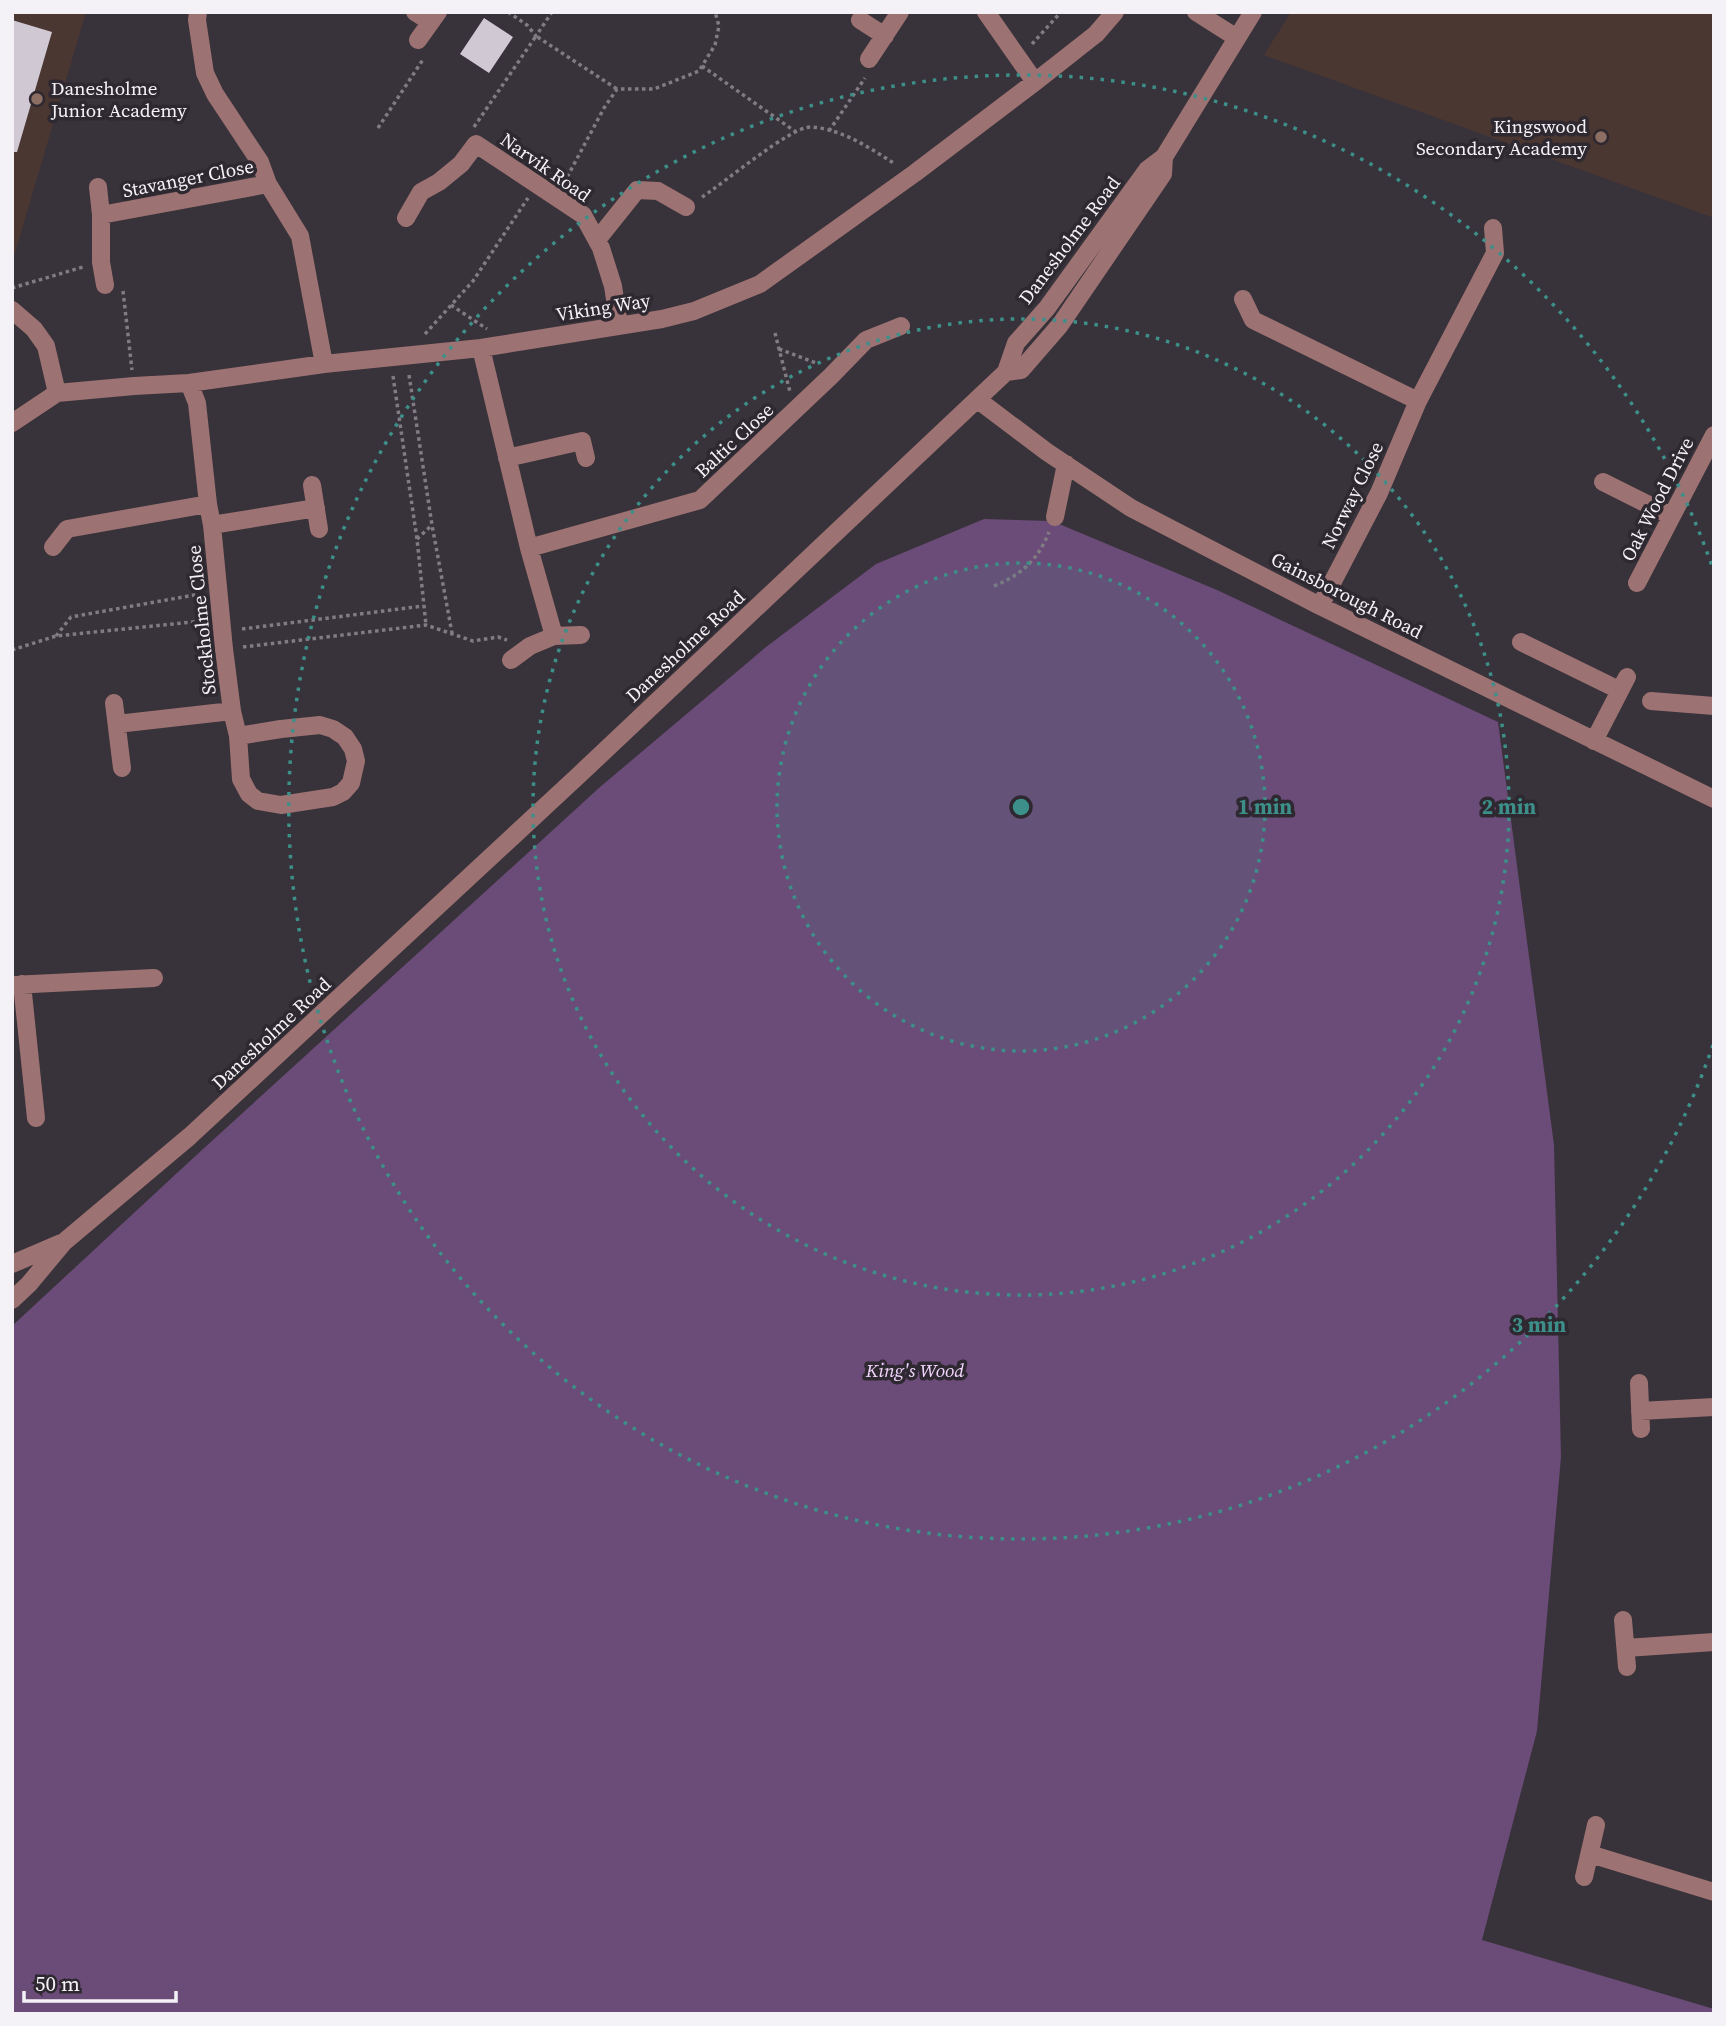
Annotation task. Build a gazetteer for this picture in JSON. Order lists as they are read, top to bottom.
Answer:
{
  "streets": {
    "street": [
      "Narvik Road",
      "Stavanger Close",
      "Danesholme Road",
      "Viking Way",
      "Baltic Close",
      "Norway Close",
      "Oak Wood Drive",
      "Gainsborough Road",
      "Stockholme Close"
    ]
  },
  "crossings": [
    ["Narvik Road", "Viking Way"],
    ["Stavanger Close", "Viking Way"],
    ["Danesholme Road", "Gainsborough Road"],
    ["Viking Way", "Stockholme Close"],
    ["Norway Close", "Gainsborough Road"]
  ],
  "parks": ["King's Wood"],
  "places": ["Danesholme Junior Academy", "Kingswood Secondary Academy"],
  "scale_bar": "50 m",
  "rings": ["1 min", "2 min", "3 min"]
}
